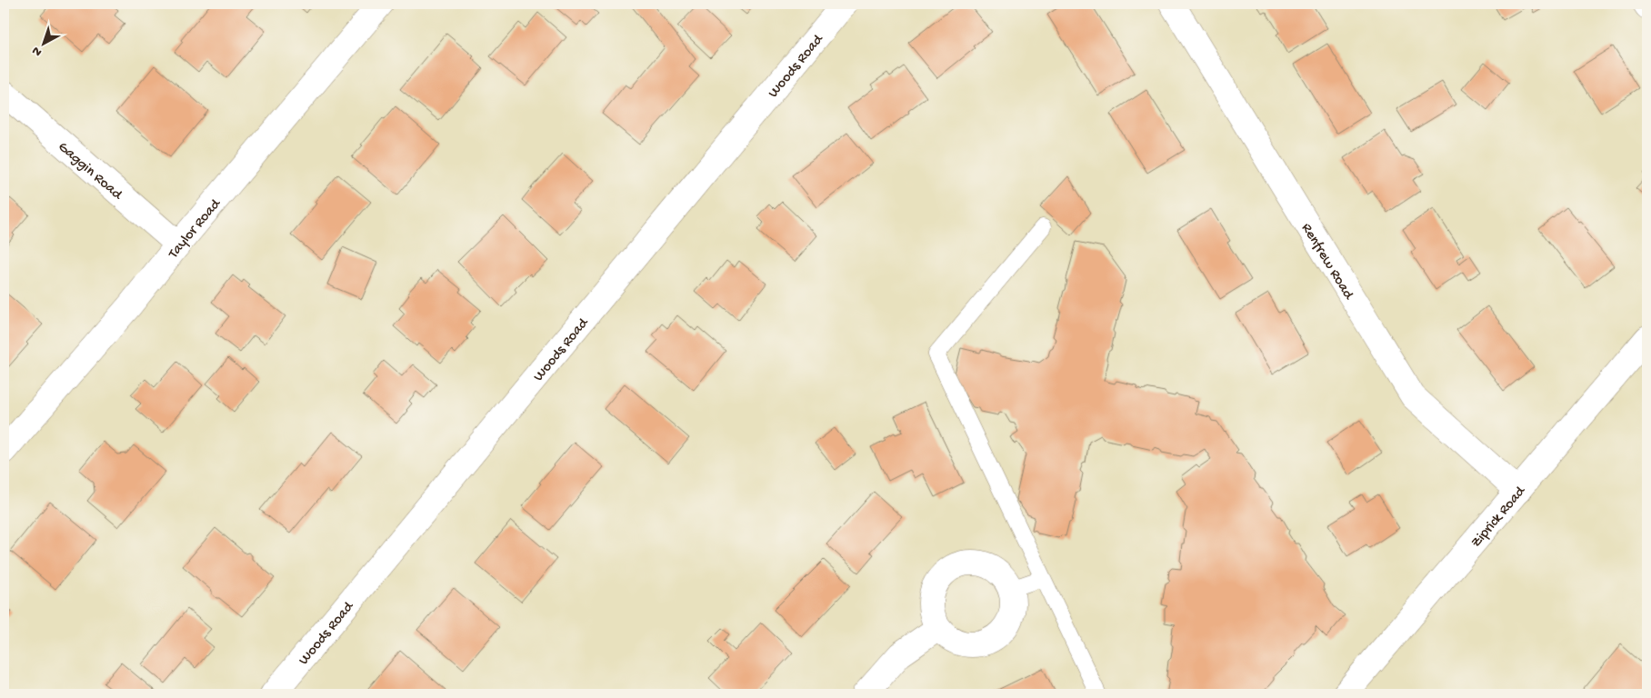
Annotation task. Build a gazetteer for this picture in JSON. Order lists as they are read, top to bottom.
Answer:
{
  "streets": {
    "street": [
      "Woods Road",
      "Gaggin Road",
      "Taylor Road",
      "Renfrew Road",
      "Ziprick Road"
    ]
  },
  "crossings": [
    ["Gaggin Road", "Taylor Road"],
    ["Renfrew Road", "Ziprick Road"]
  ],
  "north": "bottom left"
}
